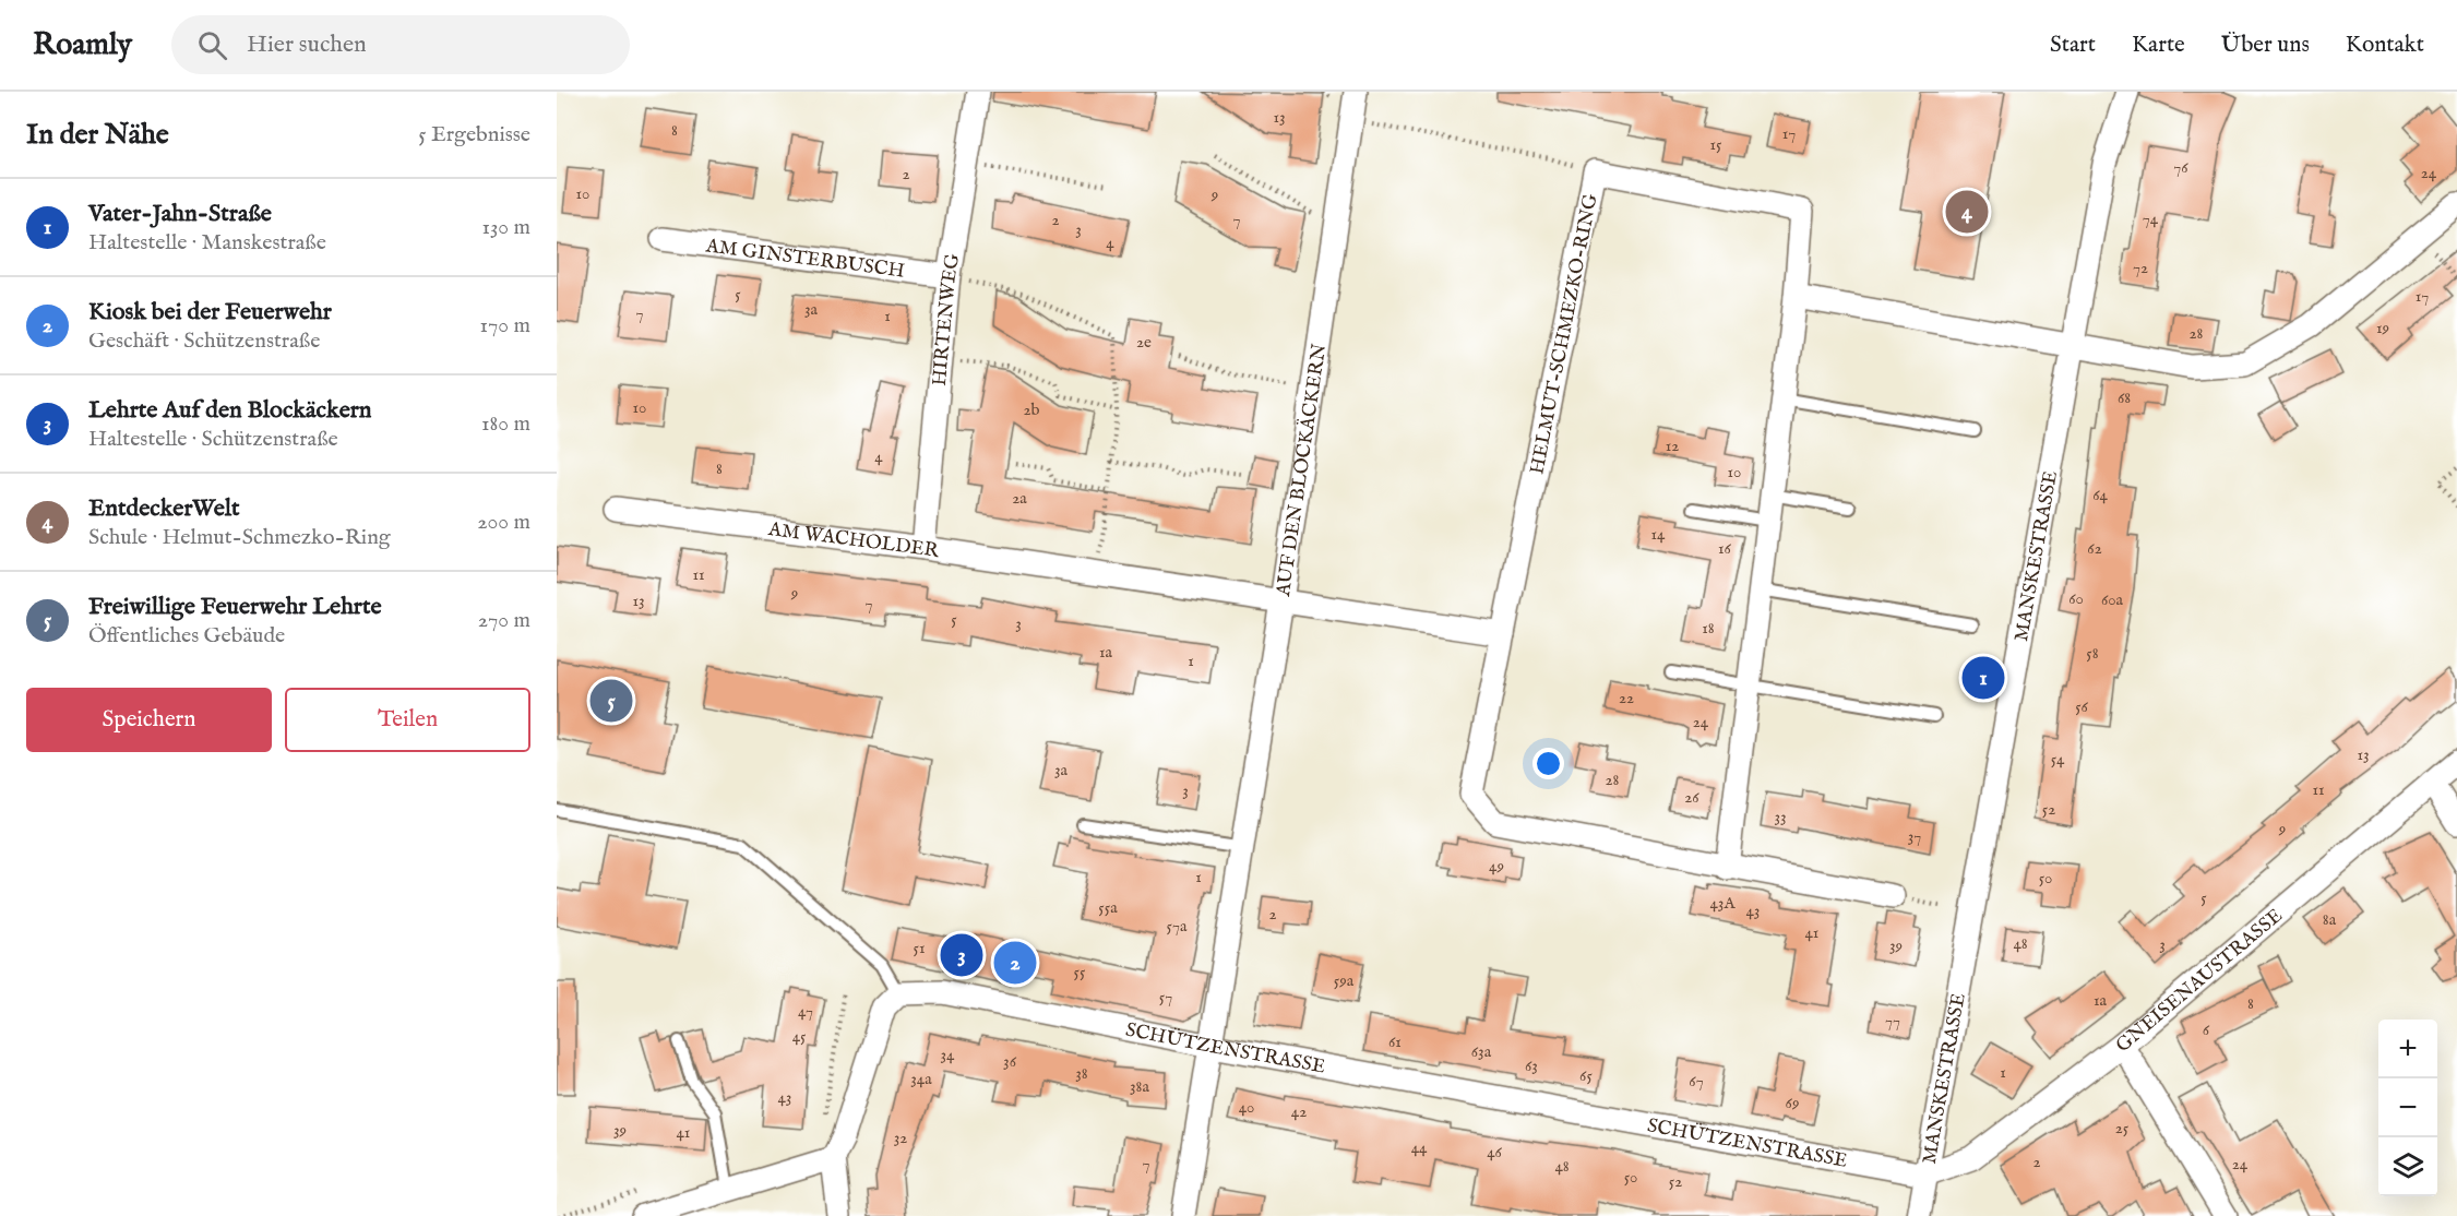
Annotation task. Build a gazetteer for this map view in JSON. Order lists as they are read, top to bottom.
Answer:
{
  "streets": {
    "street": [
      "AM GINSTERBUSCH",
      "HIRTENWEG",
      "HELMUT-SCHMEZKO-RING",
      "AUF DEN BLOCKÄCKERN",
      "AM WACHOLDER",
      "MANSKESTRASSE",
      "GNEISENAUSTRASSE",
      "SCHÜTZENSTRASSE"
    ]
  },
  "crossings": [
    ["AM GINSTERBUSCH", "HIRTENWEG"],
    ["HIRTENWEG", "AM WACHOLDER"],
    ["AUF DEN BLOCKÄCKERN", "AM WACHOLDER"],
    ["AUF DEN BLOCKÄCKERN", "SCHÜTZENSTRASSE"],
    ["MANSKESTRASSE", "GNEISENAUSTRASSE"],
    ["MANSKESTRASSE", "SCHÜTZENSTRASSE"],
    ["GNEISENAUSTRASSE", "SCHÜTZENSTRASSE"]
  ],
  "house_numbers": [
    "13",
    "8",
    "17",
    "15",
    "76",
    "24",
    "2",
    "10",
    "9",
    "74",
    "2",
    "7",
    "3",
    "4",
    "72",
    "5",
    "17",
    "3a",
    "7",
    "1",
    "19",
    "28",
    "2e",
    "68",
    "10",
    "2b",
    "12",
    "4",
    "8",
    "10",
    "64",
    "2a",
    "14",
    "16",
    "62",
    "11",
    "9",
    "60",
    "60a",
    "13",
    "7",
    "5",
    "3",
    "18",
    "1a",
    "58",
    "1",
    "22",
    "56",
    "24",
    "13",
    "54",
    "3a",
    "28",
    "11",
    "3",
    "26",
    "52",
    "33",
    "9",
    "37",
    "49",
    "1",
    "50",
    "5",
    "43A",
    "55a",
    "43",
    "2",
    "8a",
    "57a",
    "41",
    "48",
    "3",
    "39",
    "51",
    "55",
    "59a",
    "57",
    "1a",
    "8",
    "47",
    "77",
    "6",
    "45",
    "61",
    "63a",
    "34",
    "36",
    "63",
    "1",
    "38",
    "65",
    "34a",
    "67",
    "38a",
    "43",
    "69",
    "40",
    "42",
    "25",
    "39",
    "41",
    "32",
    "44",
    "46",
    "2",
    "7",
    "24",
    "48",
    "50",
    "52"
  ],
  "page": {
    "header": "Roamly",
    "search": "Hier suchen",
    "nav": [
      "Start",
      "Karte",
      "Über uns",
      "Kontakt"
    ],
    "heading": ["In der Nähe", "5 Ergebnisse"],
    "list": [
      {
        "mark": "1",
        "name": "Vater-Jahn-Straße",
        "note": "Haltestelle · Manskestraße",
        "value": "130 m"
      },
      {
        "mark": "2",
        "name": "Kiosk bei der Feuerwehr",
        "note": "Geschäft · Schützenstraße",
        "value": "170 m"
      },
      {
        "mark": "3",
        "name": "Lehrte Auf den Blockäckern",
        "note": "Haltestelle · Schützenstraße",
        "value": "180 m"
      },
      {
        "mark": "4",
        "name": "EntdeckerWelt",
        "note": "Schule · Helmut-Schmezko-Ring",
        "value": "200 m"
      },
      {
        "mark": "5",
        "name": "Freiwillige Feuerwehr Lehrte",
        "note": "Öffentliches Gebäude",
        "value": "270 m"
      }
    ],
    "pins": [
      "4",
      "1",
      "5",
      "3",
      "2"
    ],
    "buttons": ["Speichern", "Teilen"],
    "map_buttons": ["+", "−"]
  }
}
